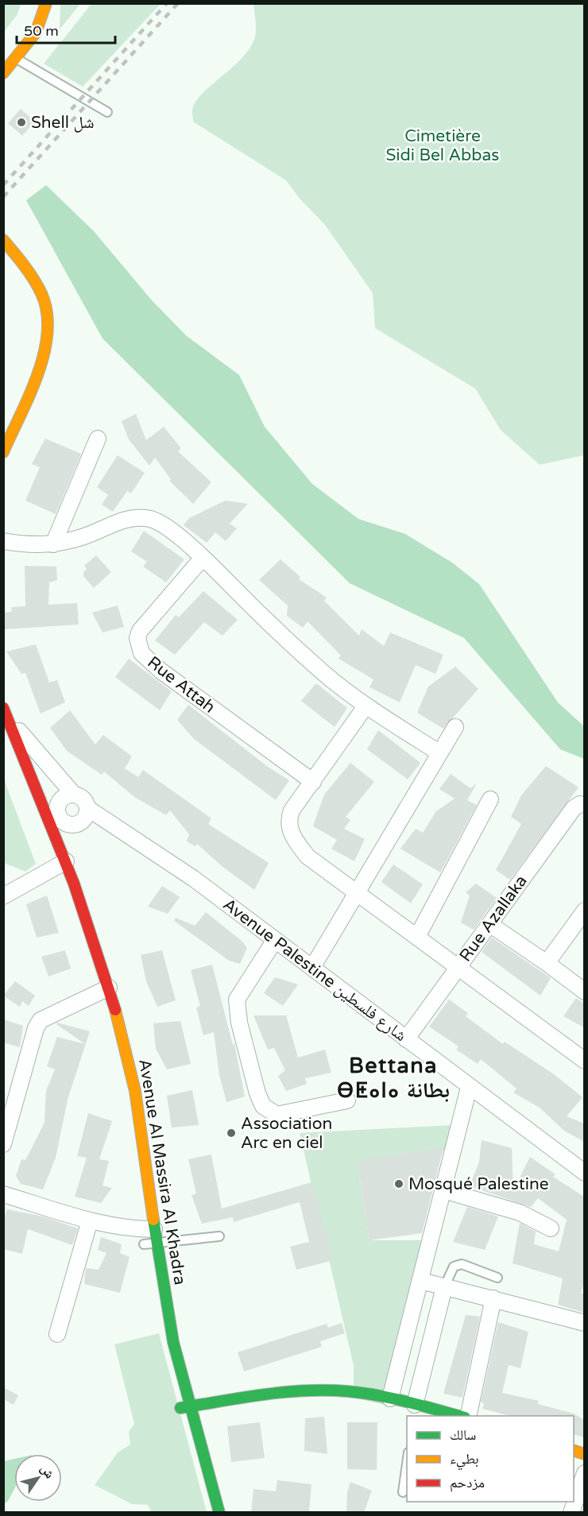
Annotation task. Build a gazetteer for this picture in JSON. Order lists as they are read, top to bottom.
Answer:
{
  "streets": {
    "main road": ["Avenue Al Massira Al Khadra"],
    "street": ["Rue Attah", "Rue Azallaka", "Avenue Palestine شارع فلسطين"]
  },
  "crossings": [
    ["Rue Azallaka", "Avenue Palestine شارع فلسطين"]
  ],
  "districts": ["Bettana ⴱⵟⴰⵏⴰ بطانة"],
  "parks": ["Cimetière Sidi Bel Abbas"],
  "places": ["Shell شل", "Association Arc en ciel", "Mosqué Palestine"],
  "legend": ["سالك", "بطيء", "مزدحم"],
  "scale_bar": "50 m",
  "north": "top right"
}
